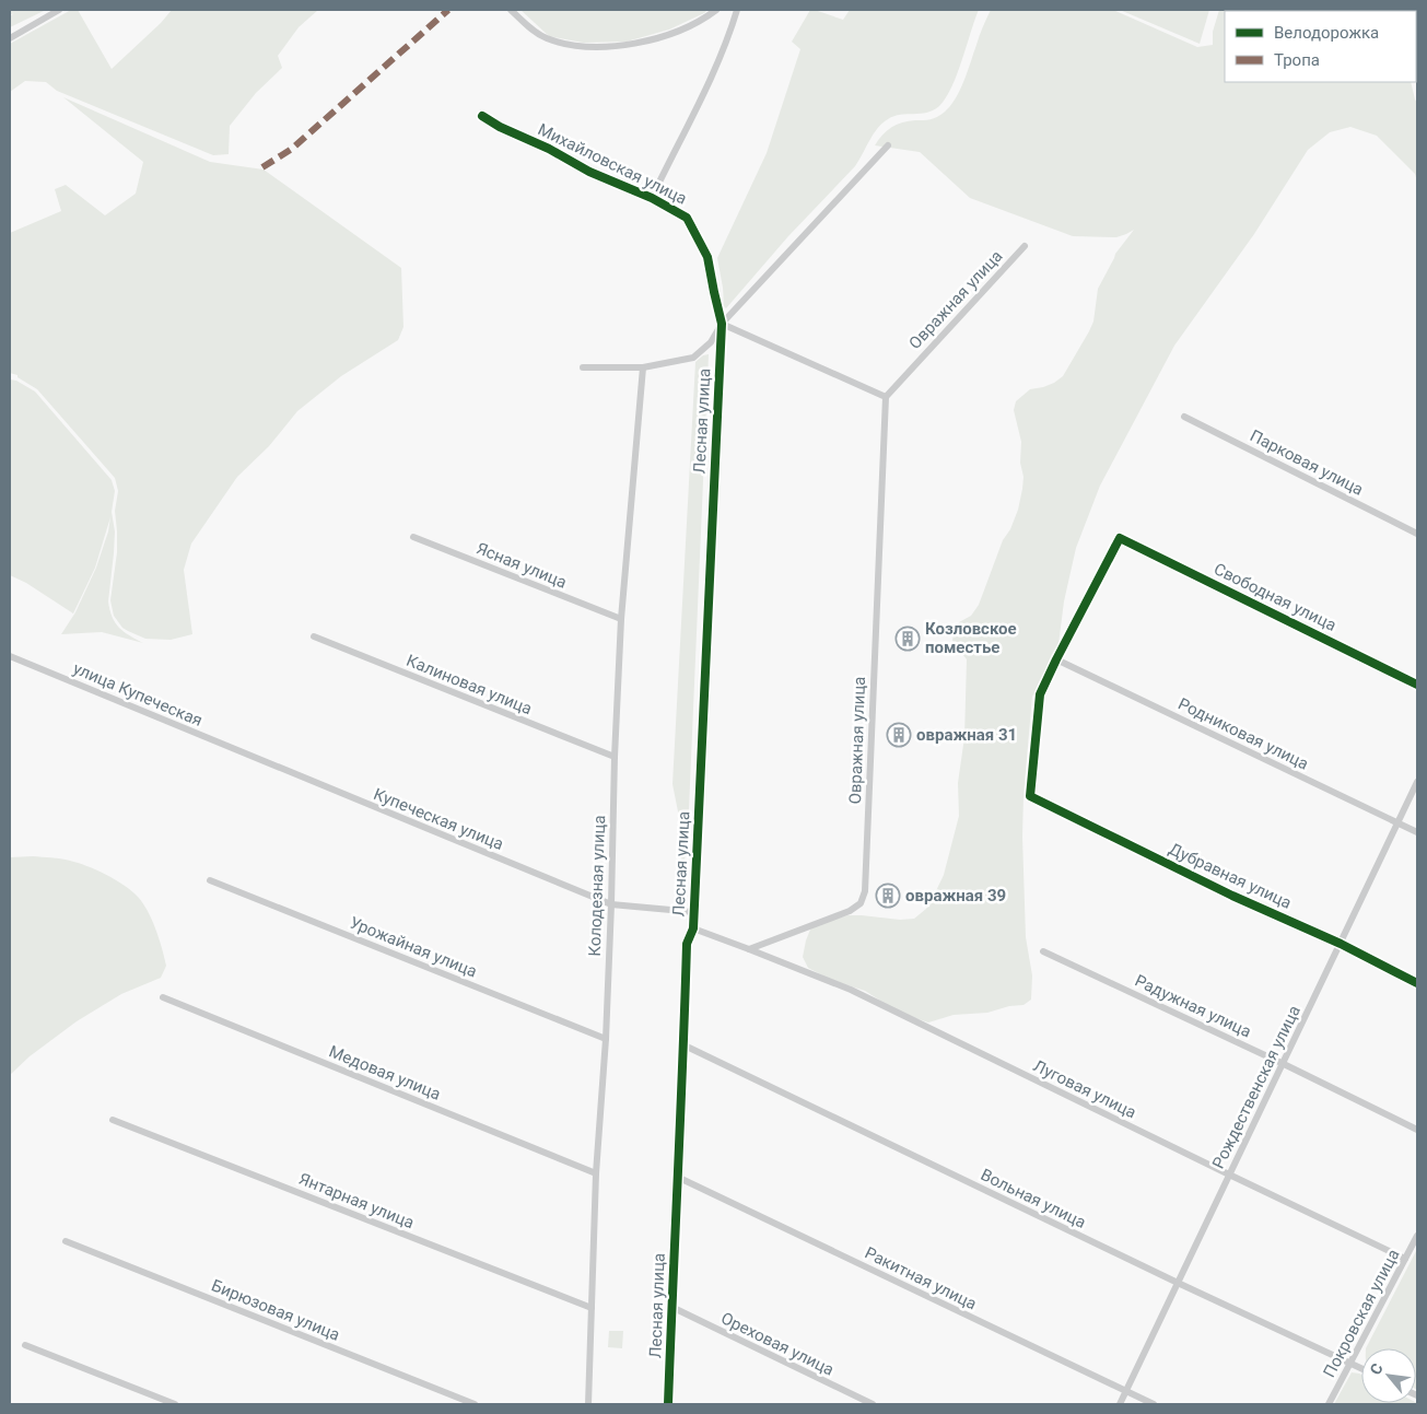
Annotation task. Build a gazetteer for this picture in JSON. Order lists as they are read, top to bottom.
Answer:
{
  "streets": {
    "street": [
      "Михайловская улица",
      "Овражная улица",
      "Лесная улица",
      "Парковая улица",
      "Ясная улица",
      "Свободная улица",
      "Калиновая улица",
      "улица Купеческая",
      "Родниковая улица",
      "Купеческая улица",
      "Дубравная улица",
      "Колодезная улица",
      "Урожайная улица",
      "Радужная улица",
      "Медовая улица",
      "Рождественская улица",
      "Луговая улица",
      "Вольная улица",
      "Янтарная улица",
      "Ракитная улица",
      "Бирюзовая улица",
      "Покровская улица",
      "Ореховая улица"
    ]
  },
  "crossings": [
    ["Михайловская улица", "Лесная улица"],
    ["Овражная улица", "Луговая улица"],
    ["Лесная улица", "Купеческая улица"],
    ["Лесная улица", "Вольная улица"],
    ["Лесная улица", "Ракитная улица"],
    ["Лесная улица", "Ореховая улица"],
    ["Ясная улица", "Колодезная улица"],
    ["Свободная улица", "Родниковая улица"],
    ["Свободная улица", "Дубравная улица"],
    ["Калиновая улица", "Колодезная улица"],
    ["улица Купеческая", "Купеческая улица"],
    ["Родниковая улица", "Дубравная улица"],
    ["Родниковая улица", "Рождественская улица"],
    ["Купеческая улица", "Колодезная улица"],
    ["Дубравная улица", "Рождественская улица"],
    ["Колодезная улица", "Урожайная улица"],
    ["Колодезная улица", "Медовая улица"],
    ["Колодезная улица", "Янтарная улица"],
    ["Радужная улица", "Рождественская улица"],
    ["Рождественская улица", "Луговая улица"],
    ["Рождественская улица", "Вольная улица"],
    ["Рождественская улица", "Ракитная улица"],
    ["Луговая улица", "Покровская улица"],
    ["Вольная улица", "Покровская улица"]
  ],
  "places": {
    "building": ["Козловское поместье", "овражная 31", "овражная 39"]
  },
  "legend": ["Велодорожка", "Тропа"],
  "north": "top left"
}
